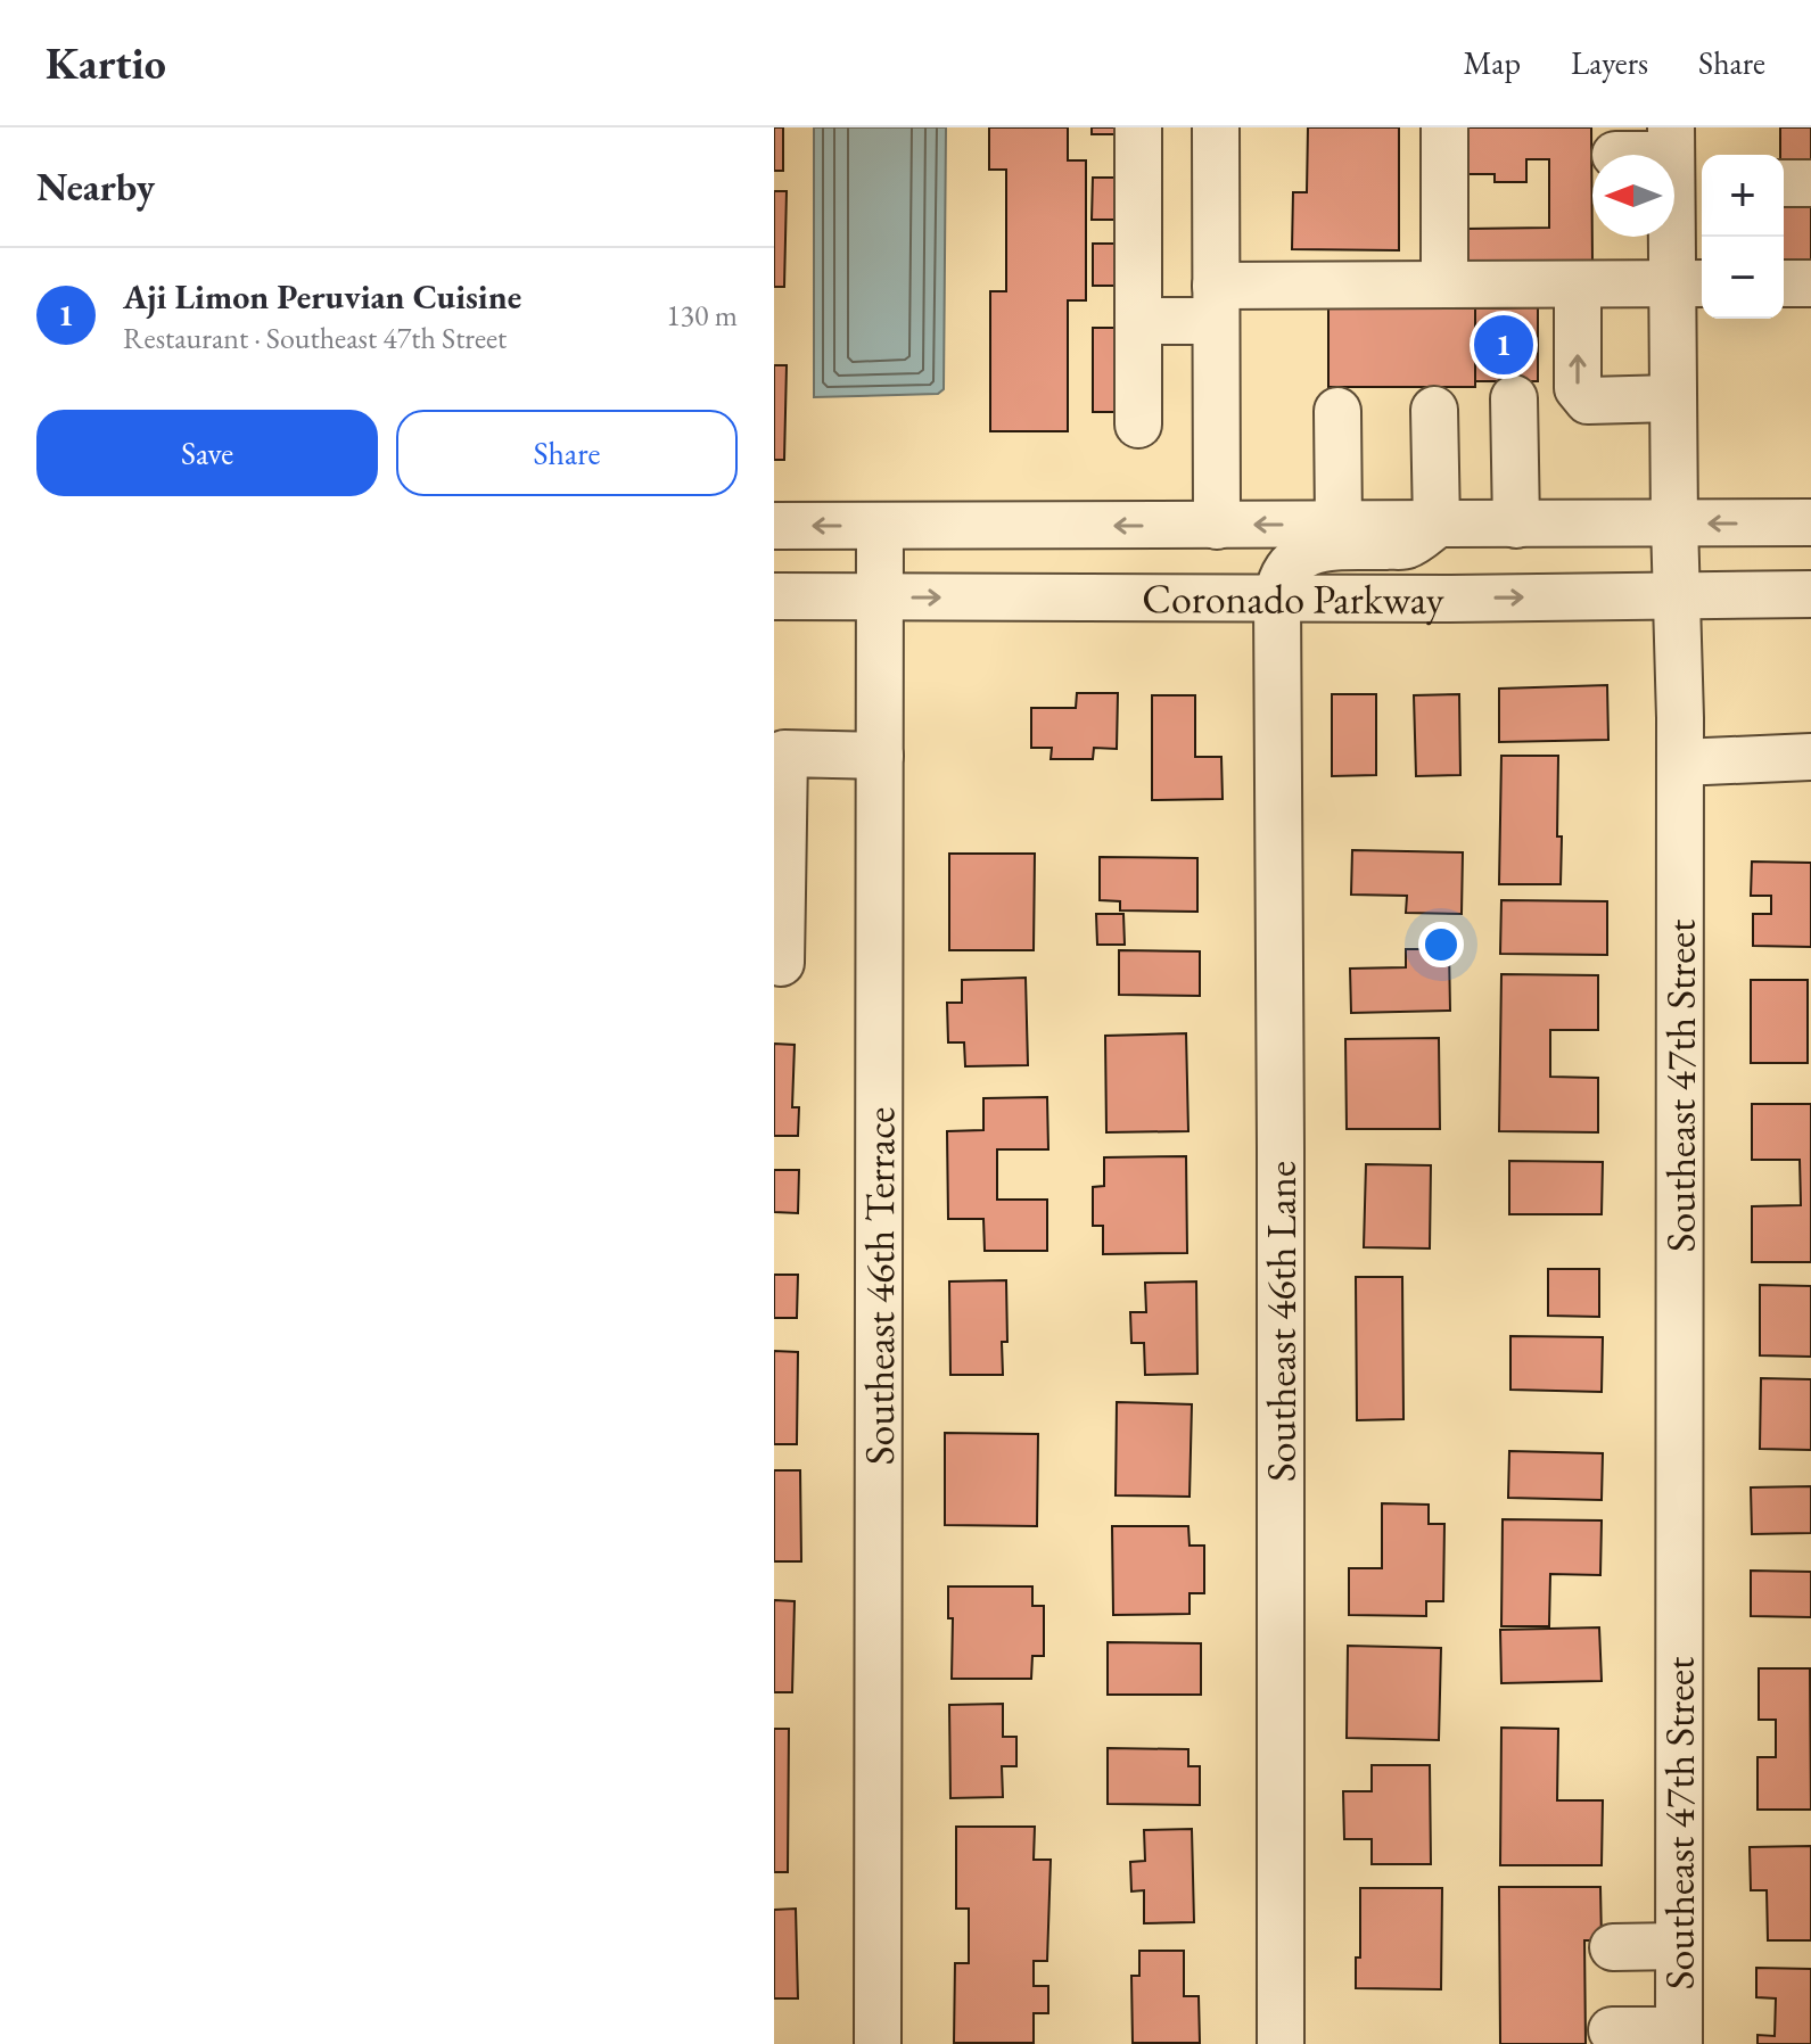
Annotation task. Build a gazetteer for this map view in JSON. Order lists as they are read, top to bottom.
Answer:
{
  "streets": {
    "street": [
      "Coronado Parkway",
      "Southeast 47th Street",
      "Southeast 46th Terrace",
      "Southeast 46th Lane"
    ]
  },
  "crossings": [
    ["Coronado Parkway", "Southeast 47th Street"],
    ["Coronado Parkway", "Southeast 46th Terrace"],
    ["Coronado Parkway", "Southeast 46th Lane"]
  ],
  "north": "left",
  "page": {
    "header": "Kartio",
    "nav": ["Map", "Layers", "Share"],
    "heading": "Nearby",
    "map_buttons": ["+", "−"],
    "list": [
      {
        "mark": "1",
        "name": "Aji Limon Peruvian Cuisine",
        "note": "Restaurant · Southeast 47th Street",
        "value": "130 m"
      }
    ],
    "pins": "1",
    "buttons": ["Save", "Share"]
  }
}
